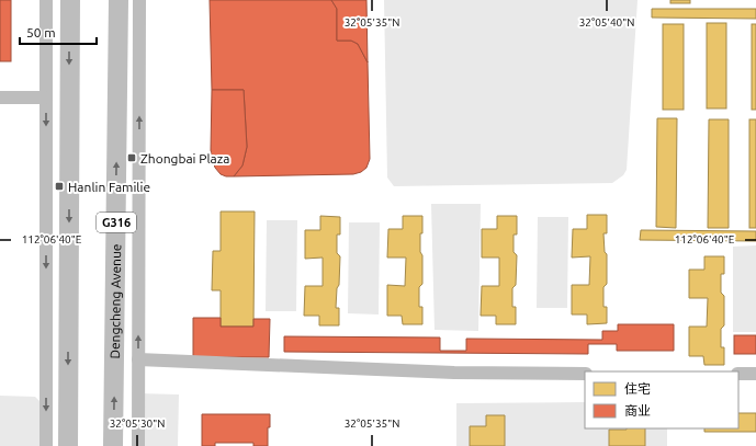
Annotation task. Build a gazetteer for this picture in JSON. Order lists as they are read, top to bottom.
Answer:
{
  "streets": {
    "highway": ["G316", "Dengcheng Avenue"]
  },
  "places": {
    "transit": ["Zhongbai Plaza", "Hanlin Familie"]
  },
  "legend": ["住宅", "商业"],
  "scale_bar": "50 m",
  "coordinates": [
    "32°05'35\"N",
    "32°05'40\"N",
    "112°06'40\"E",
    "32°05'30\"N"
  ]
}
